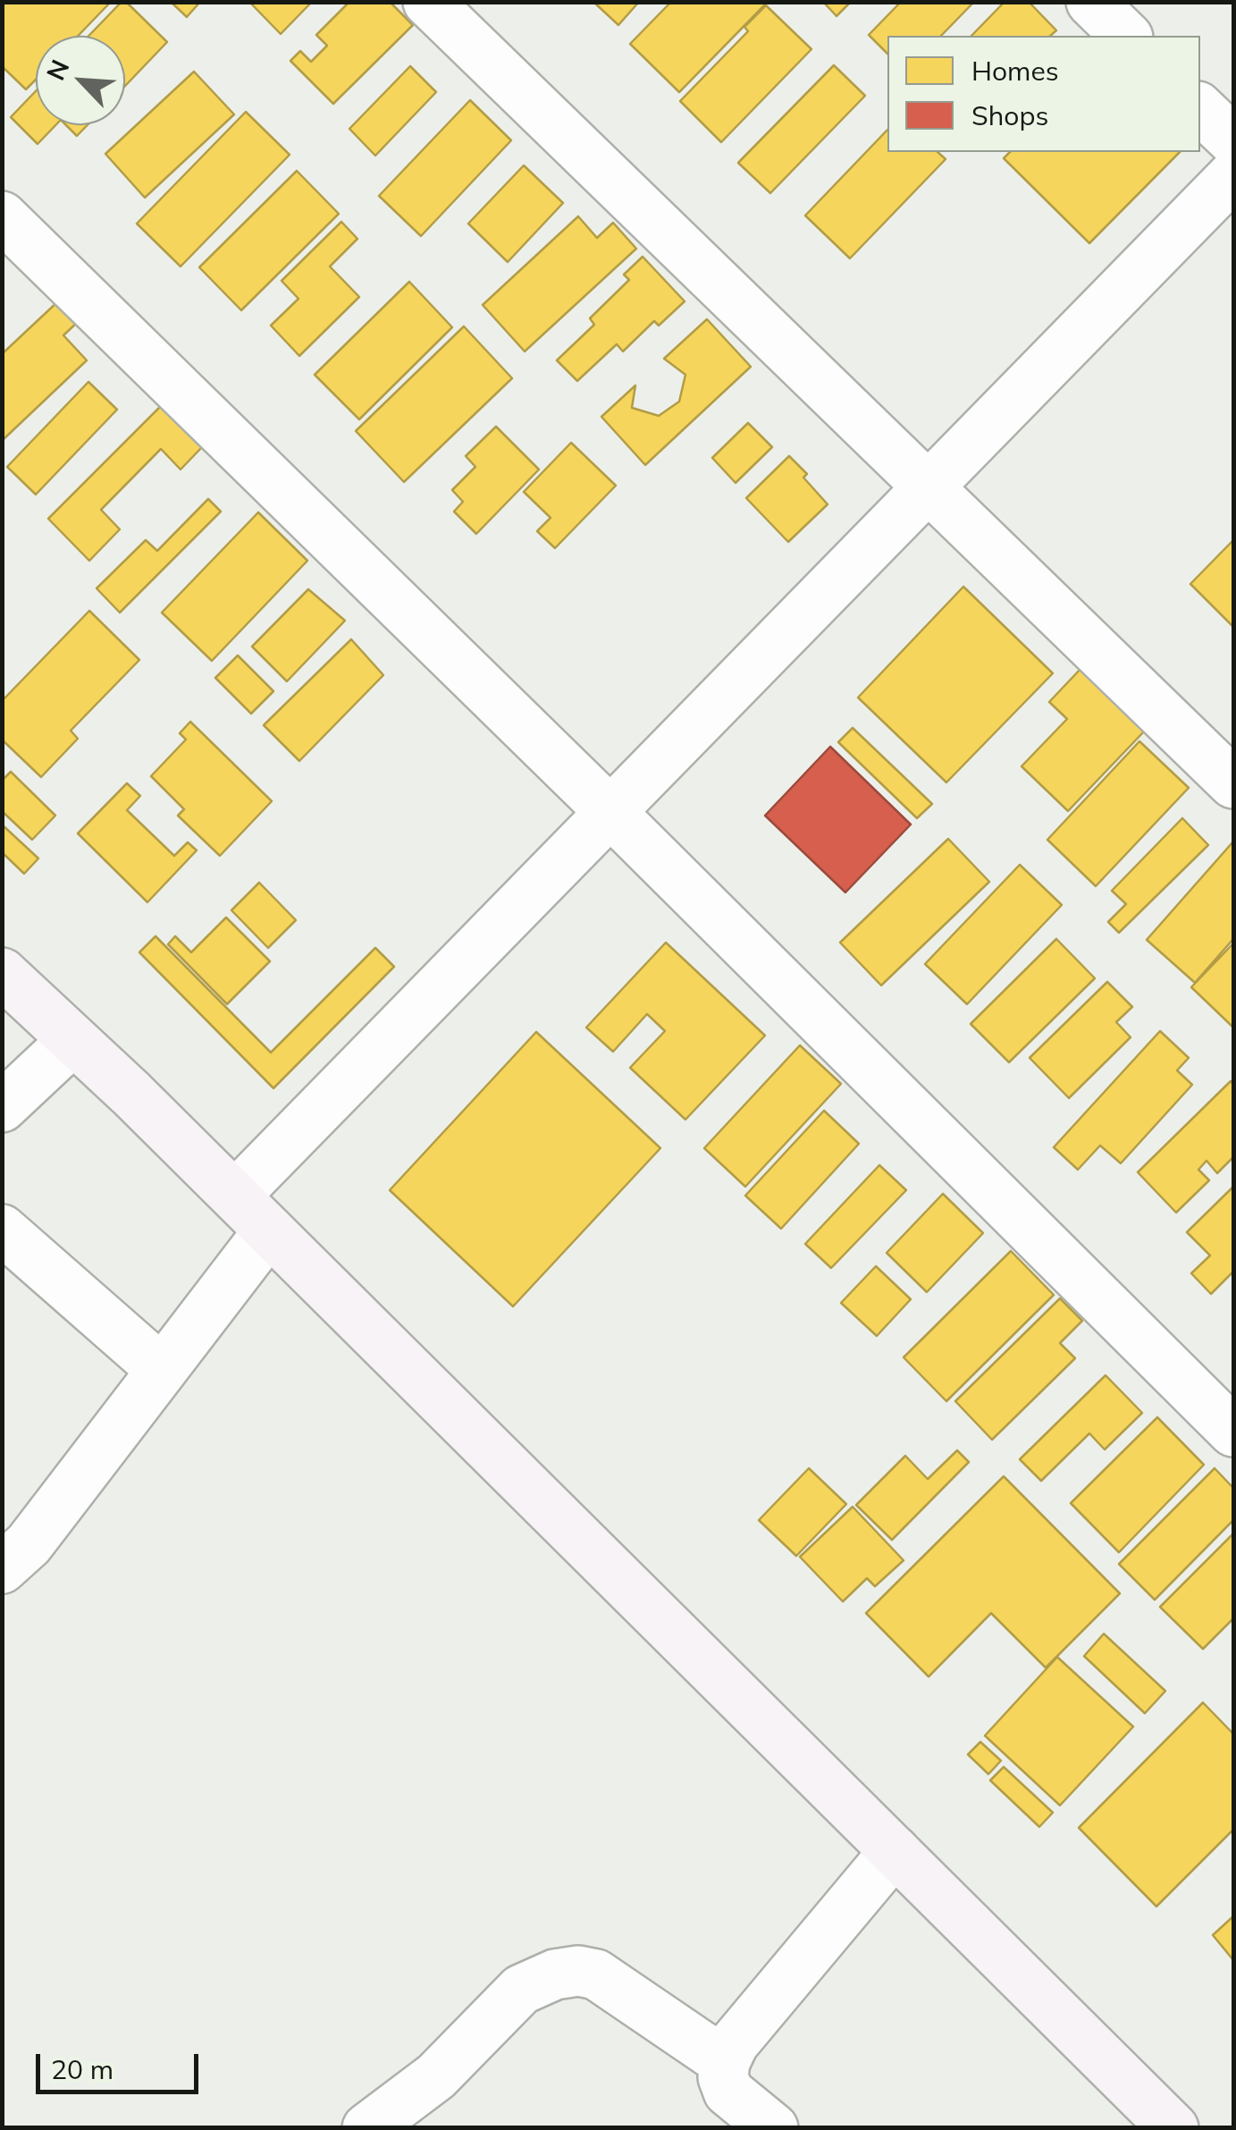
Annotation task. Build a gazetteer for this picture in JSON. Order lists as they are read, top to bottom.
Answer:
{
  "legend": ["Homes", "Shops"],
  "scale_bar": "20 m",
  "north": "top left"
}
